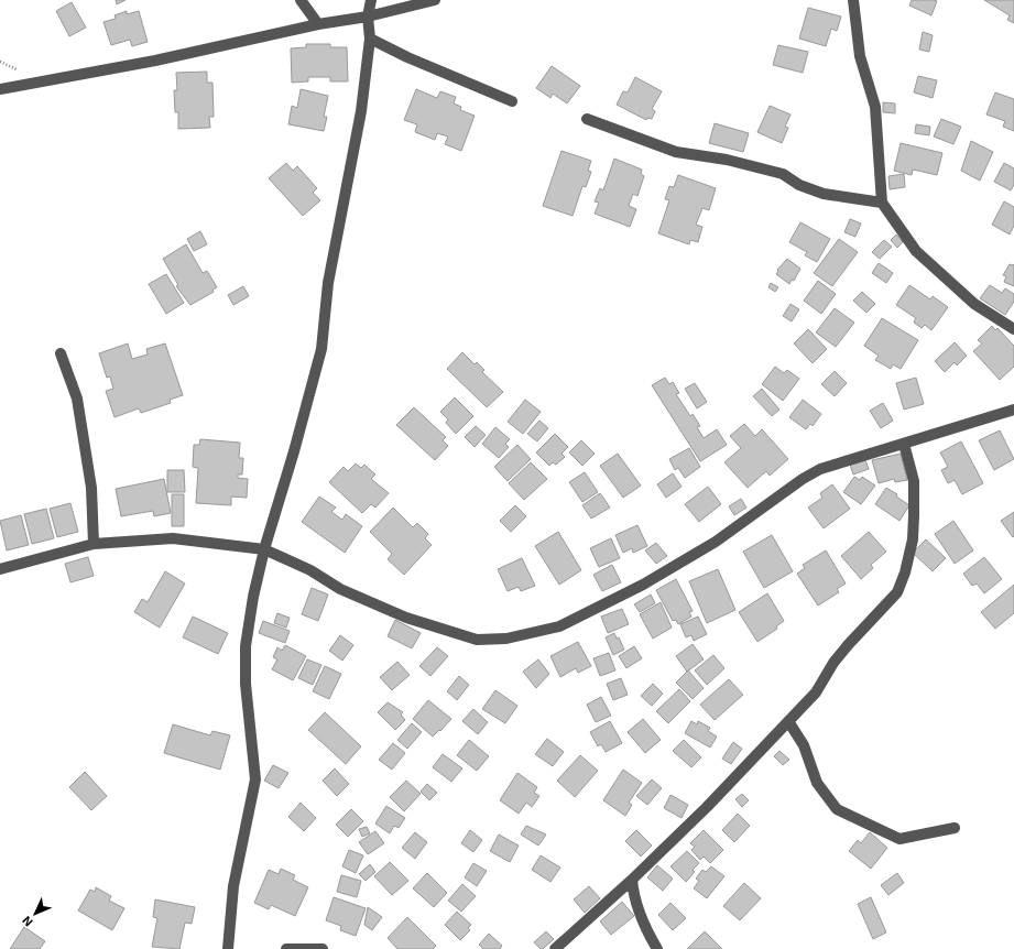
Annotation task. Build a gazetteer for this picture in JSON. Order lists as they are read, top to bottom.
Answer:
{
  "north": "bottom left"
}
